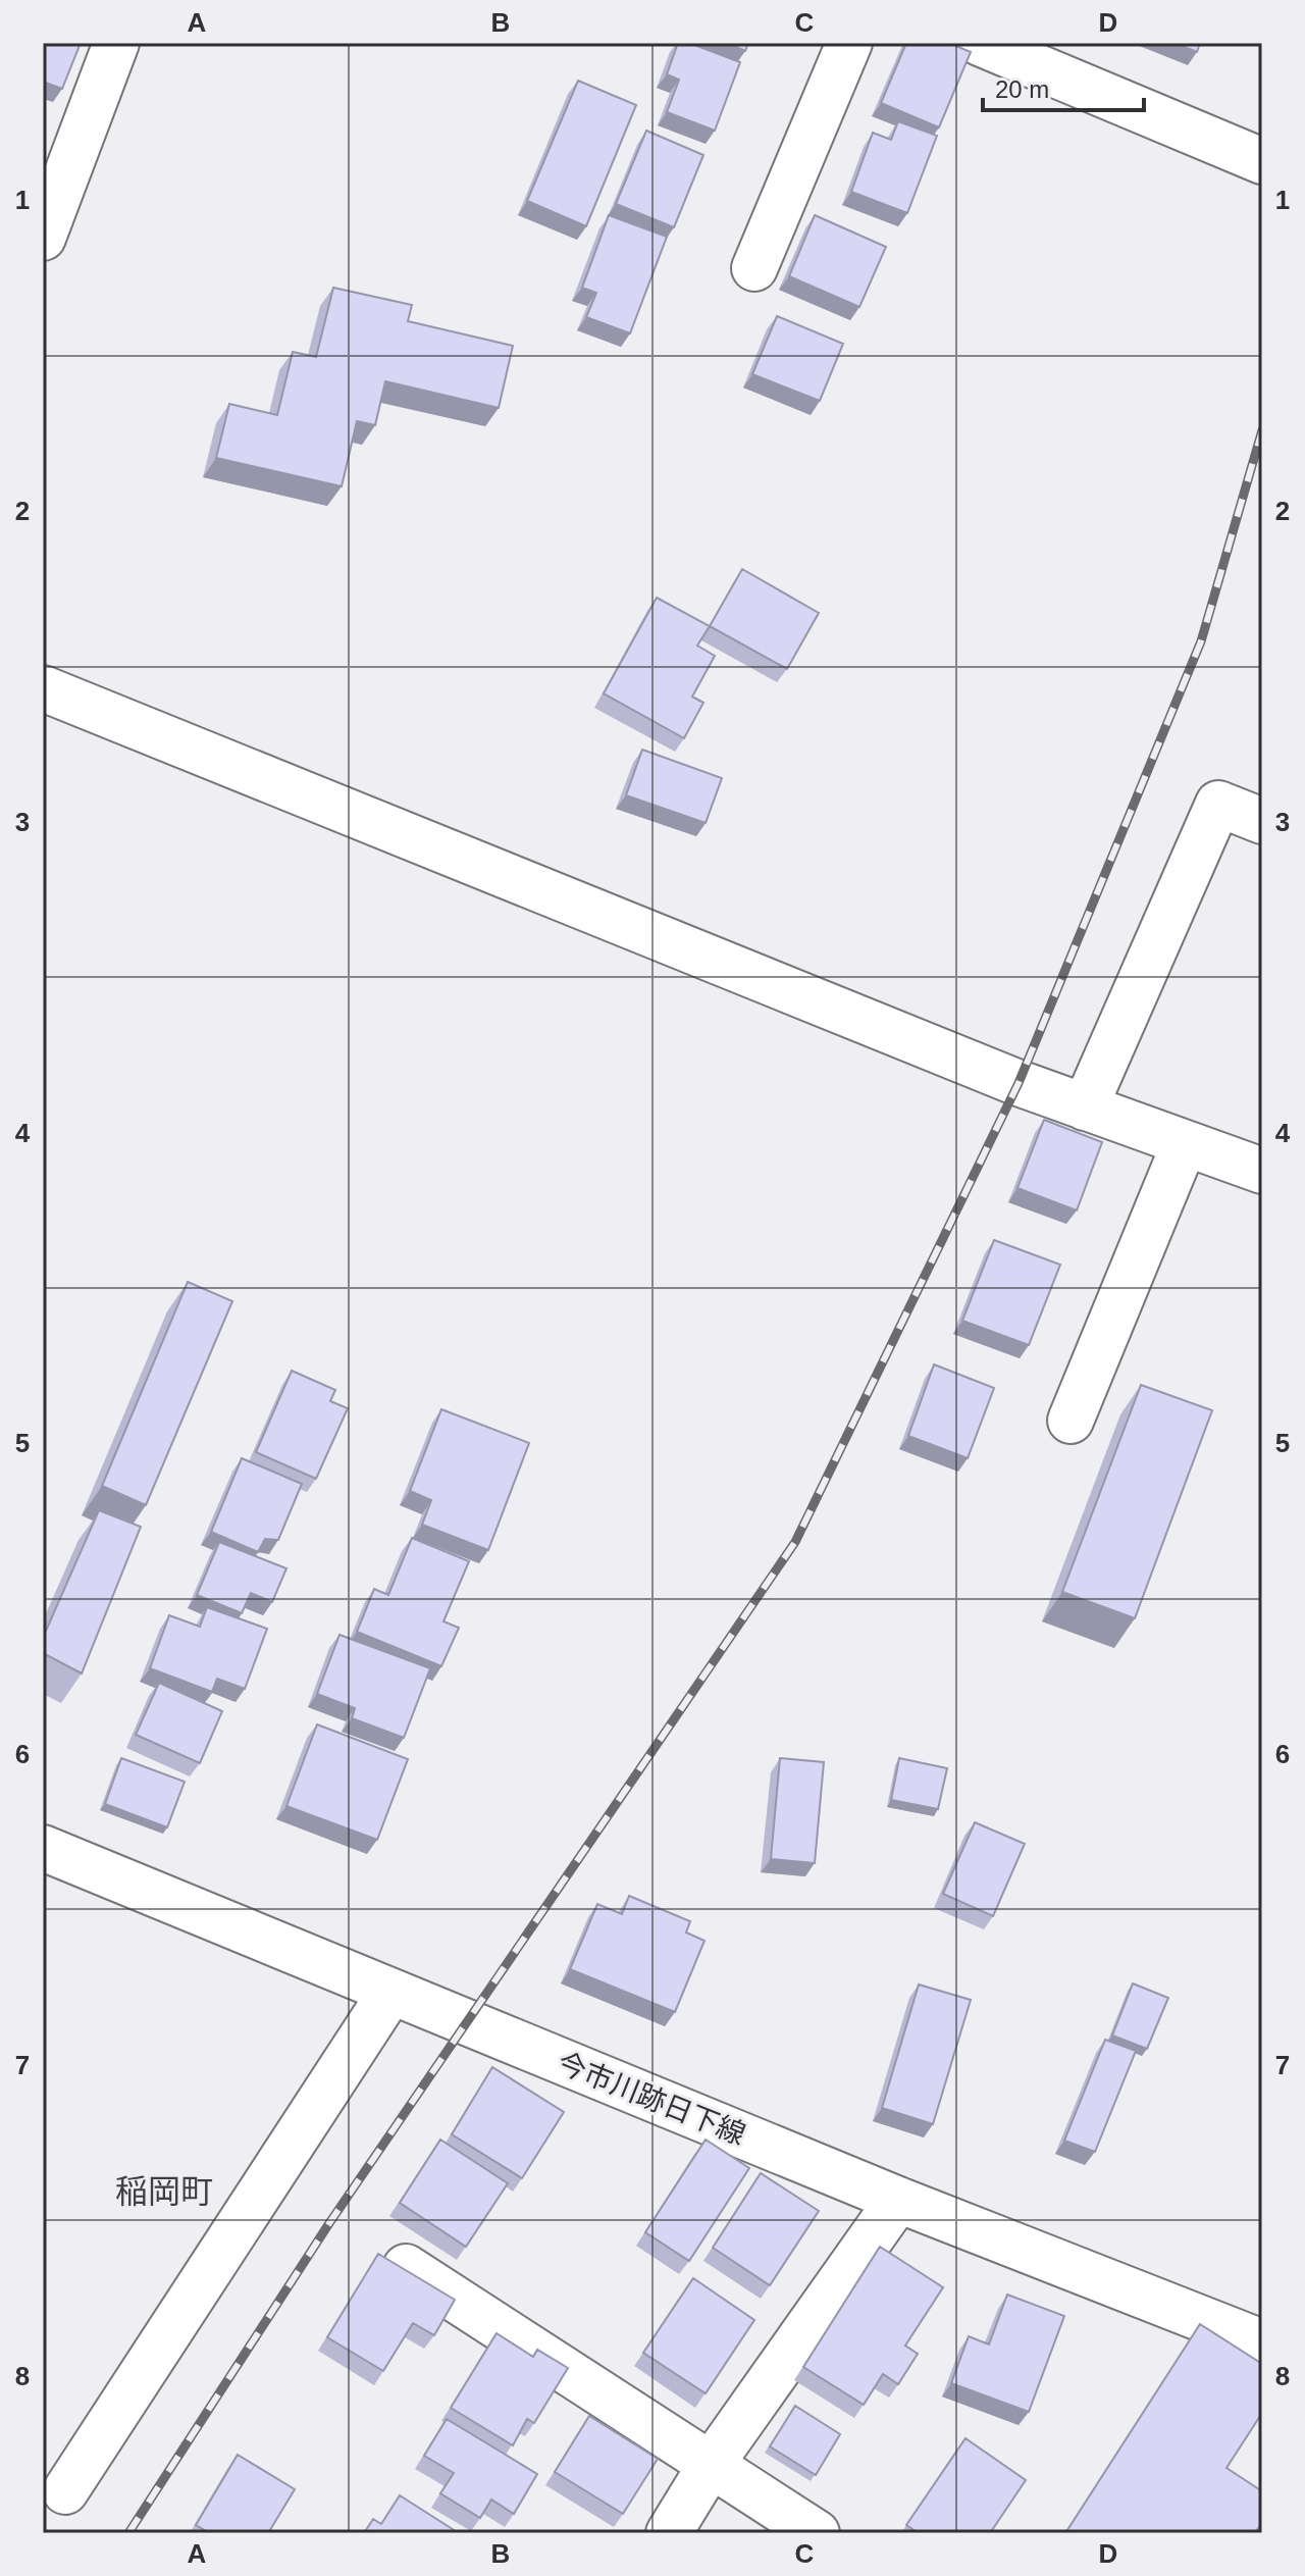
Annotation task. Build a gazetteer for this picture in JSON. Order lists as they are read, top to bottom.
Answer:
{
  "streets": {
    "street": ["今市川跡日下線"]
  },
  "districts": ["稲岡町"],
  "scale_bar": "20 m",
  "grid": {
    "columns": [
      "A",
      "B",
      "C",
      "D"
    ],
    "rows": [
      "1",
      "2",
      "3",
      "4",
      "5",
      "6",
      "7",
      "8"
    ]
  }
}
